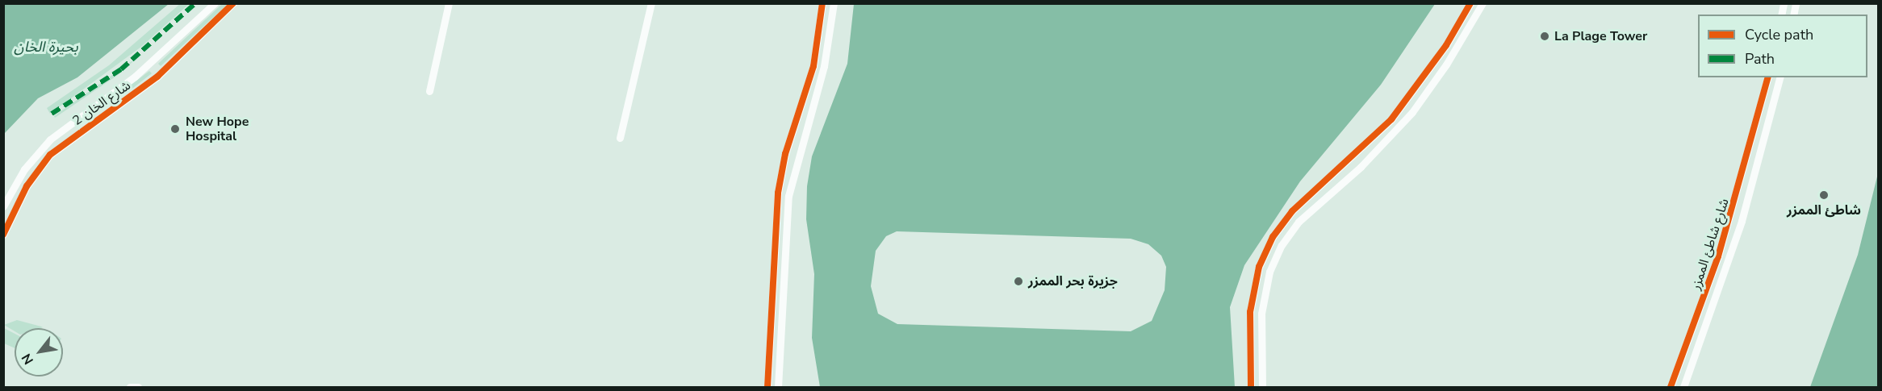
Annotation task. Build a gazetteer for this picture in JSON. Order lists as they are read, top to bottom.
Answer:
{
  "streets": {
    "street": ["شارع الخان 2", "شارع شاطئ الممزر"]
  },
  "water": ["بحيرة الخان"],
  "places": [
    "La Plage Tower",
    "New Hope Hospital",
    "شاطئ الممزر",
    "جزيرة بحر الممزر"
  ],
  "legend": ["Cycle path", "Path"],
  "north": "bottom left"
}
